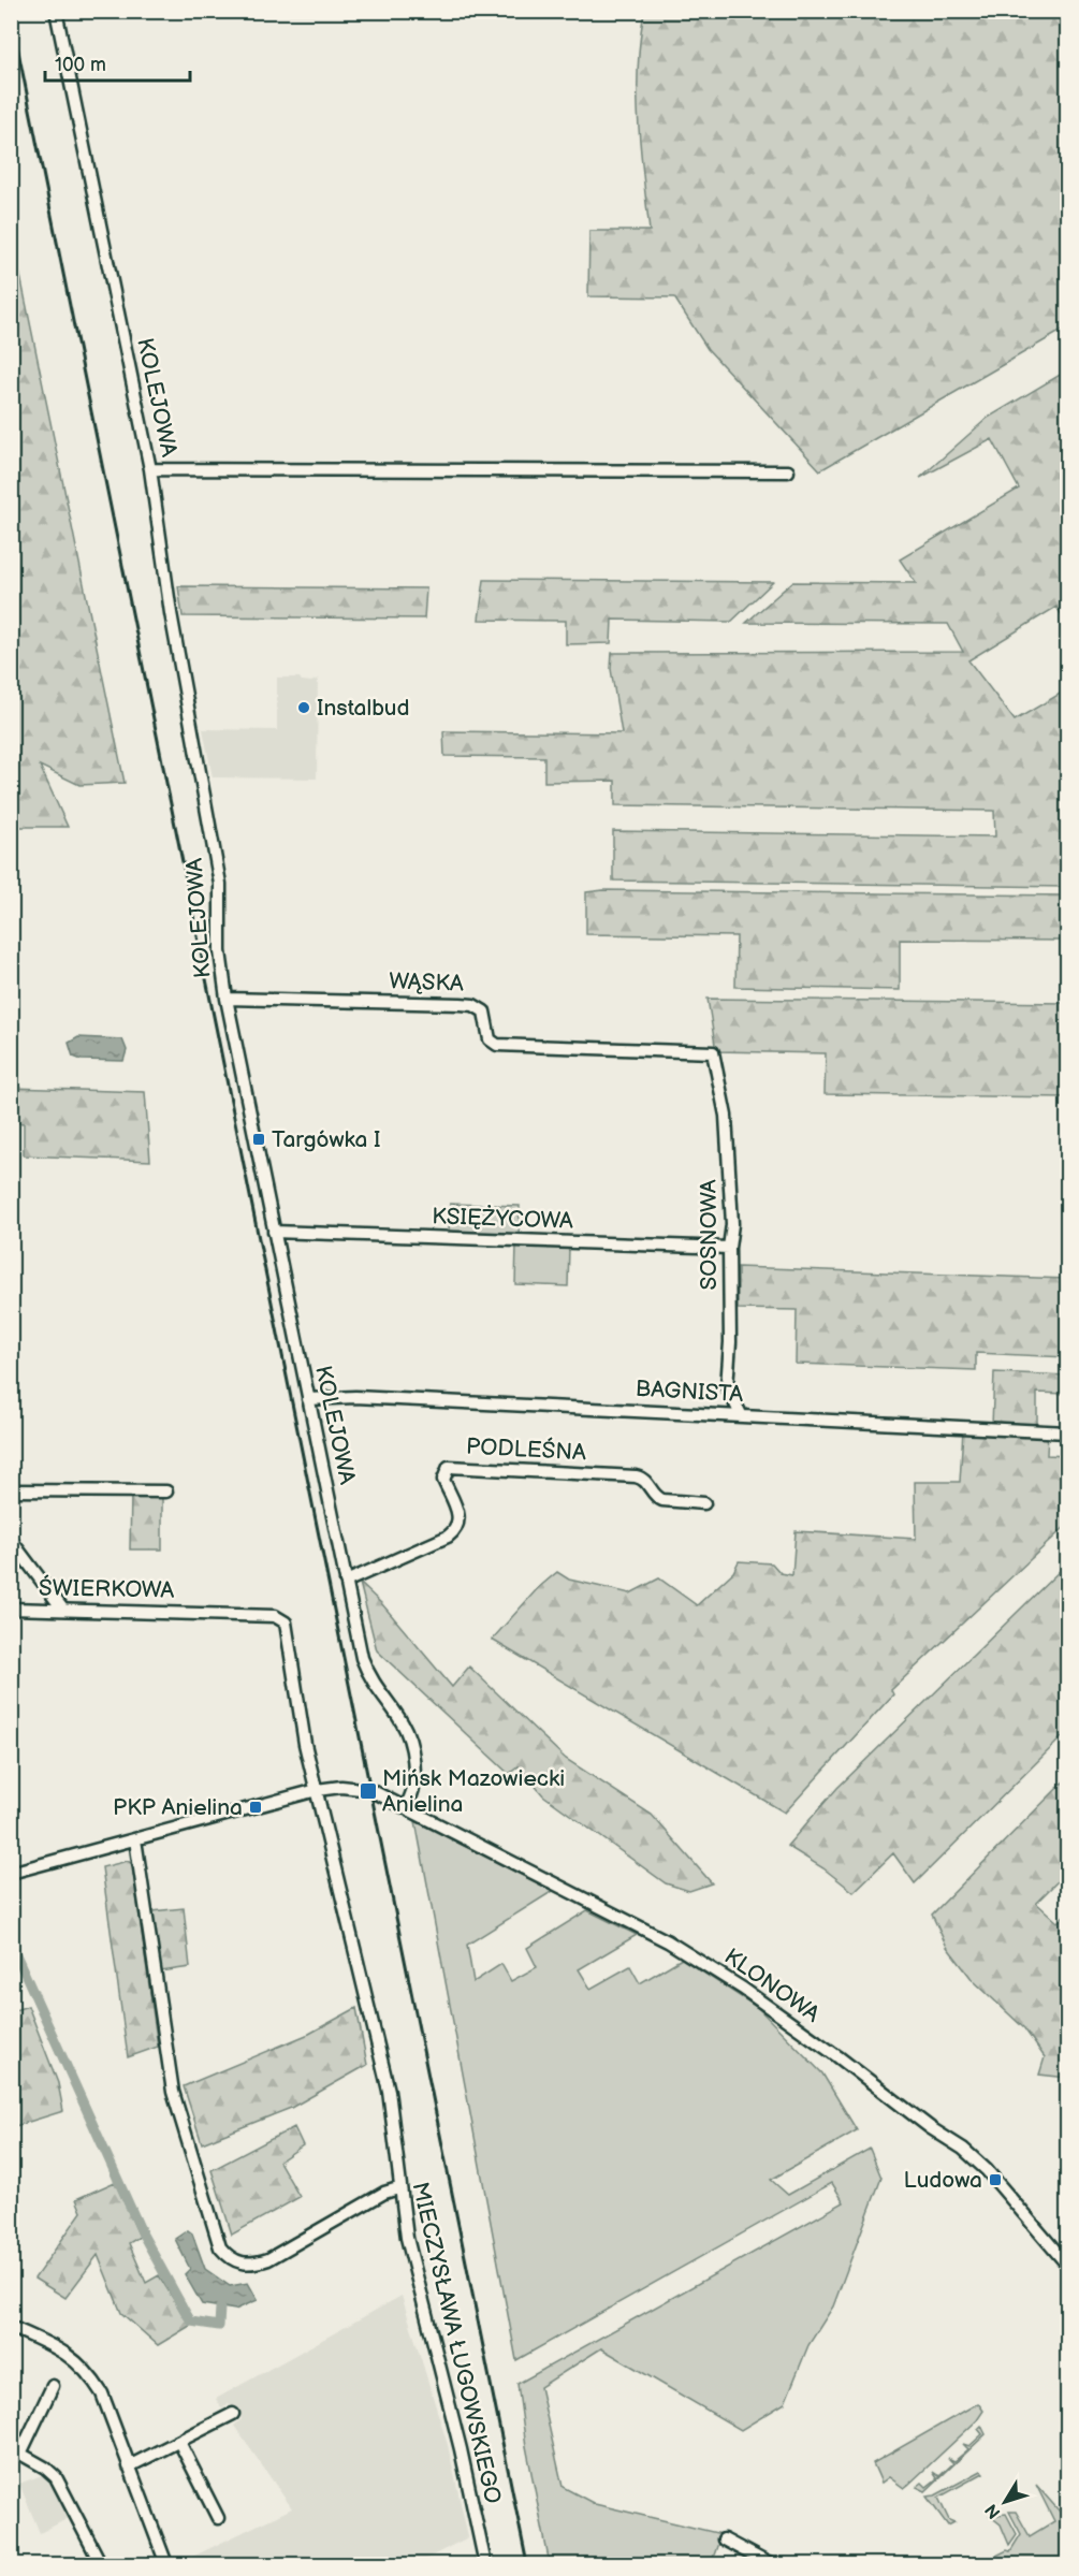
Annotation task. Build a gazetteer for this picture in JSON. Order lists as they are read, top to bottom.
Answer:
{
  "streets": {
    "street": [
      "KOLEJOWA",
      "WĄSKA",
      "KSIĘŻYCOWA",
      "SOSNOWA",
      "BAGNISTA",
      "PODLEŚNA",
      "ŚWIERKOWA",
      "KLONOWA",
      "MIECZYSŁAWA ŁUGOWSKIEGO"
    ]
  },
  "crossings": [
    ["KOLEJOWA", "WĄSKA"],
    ["KOLEJOWA", "KSIĘŻYCOWA"],
    ["KOLEJOWA", "BAGNISTA"],
    ["KOLEJOWA", "PODLEŚNA"],
    ["KOLEJOWA", "KLONOWA"],
    ["WĄSKA", "SOSNOWA"],
    ["KSIĘŻYCOWA", "SOSNOWA"],
    ["SOSNOWA", "BAGNISTA"],
    ["ŚWIERKOWA", "KLONOWA"],
    ["ŚWIERKOWA", "MIECZYSŁAWA ŁUGOWSKIEGO"],
    ["KLONOWA", "MIECZYSŁAWA ŁUGOWSKIEGO"]
  ],
  "places": {
    "other": ["Instalbud"],
    "transit": [
      "Targówka I",
      "Mińsk Mazowiecki Anielina",
      "PKP Anielina",
      "Ludowa"
    ]
  },
  "scale_bar": "100 m",
  "north": "bottom left"
}
